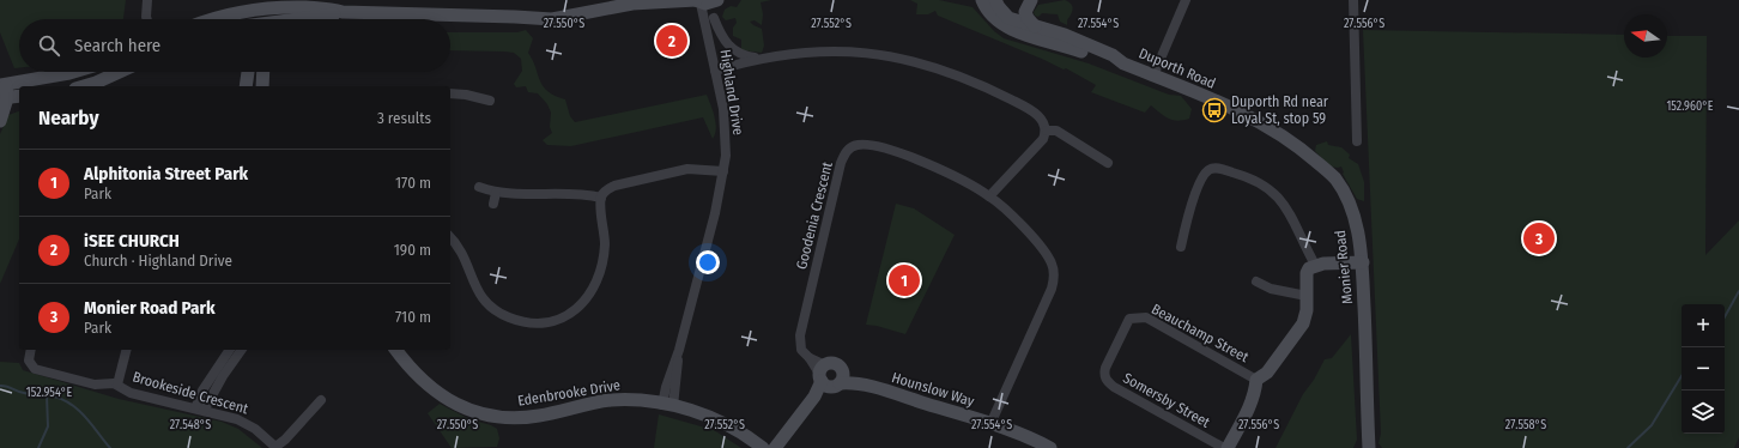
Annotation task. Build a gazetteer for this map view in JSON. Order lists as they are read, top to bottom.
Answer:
{
  "streets": {
    "main road": [
      "Duporth Road",
      "Monier Road",
      "Hounslow Way",
      "Edenbrooke Drive"
    ],
    "street": [
      "Highland Drive",
      "Goodenia Crescent",
      "Beauchamp Street",
      "Brookeside Crescent",
      "Somersby Street"
    ]
  },
  "crossings": [
    ["Duporth Road", "Monier Road"],
    ["Highland Drive", "Edenbrooke Drive"],
    ["Goodenia Crescent", "Hounslow Way"],
    ["Beauchamp Street", "Somersby Street"]
  ],
  "places": {
    "bus stop": ["Duporth Rd near Loyal St, stop 59"]
  },
  "north": "left",
  "page": {
    "search": "Search here",
    "pins": ["2", "3", "1"],
    "heading": ["Nearby", "3 results"],
    "list": [
      {
        "mark": "1",
        "name": "Alphitonia Street Park",
        "note": "Park",
        "value": "170 m"
      },
      {
        "mark": "2",
        "name": "iSEE CHURCH",
        "note": "Church · Highland Drive",
        "value": "190 m"
      },
      {
        "mark": "3",
        "name": "Monier Road Park",
        "note": "Park",
        "value": "710 m"
      }
    ],
    "map_buttons": ["+", "−"]
  },
  "coordinates": [
    "27.550°S",
    "27.552°S",
    "27.554°S",
    "27.556°S",
    "152.960°E",
    "152.954°E",
    "27.548°S",
    "27.558°S"
  ]
}
